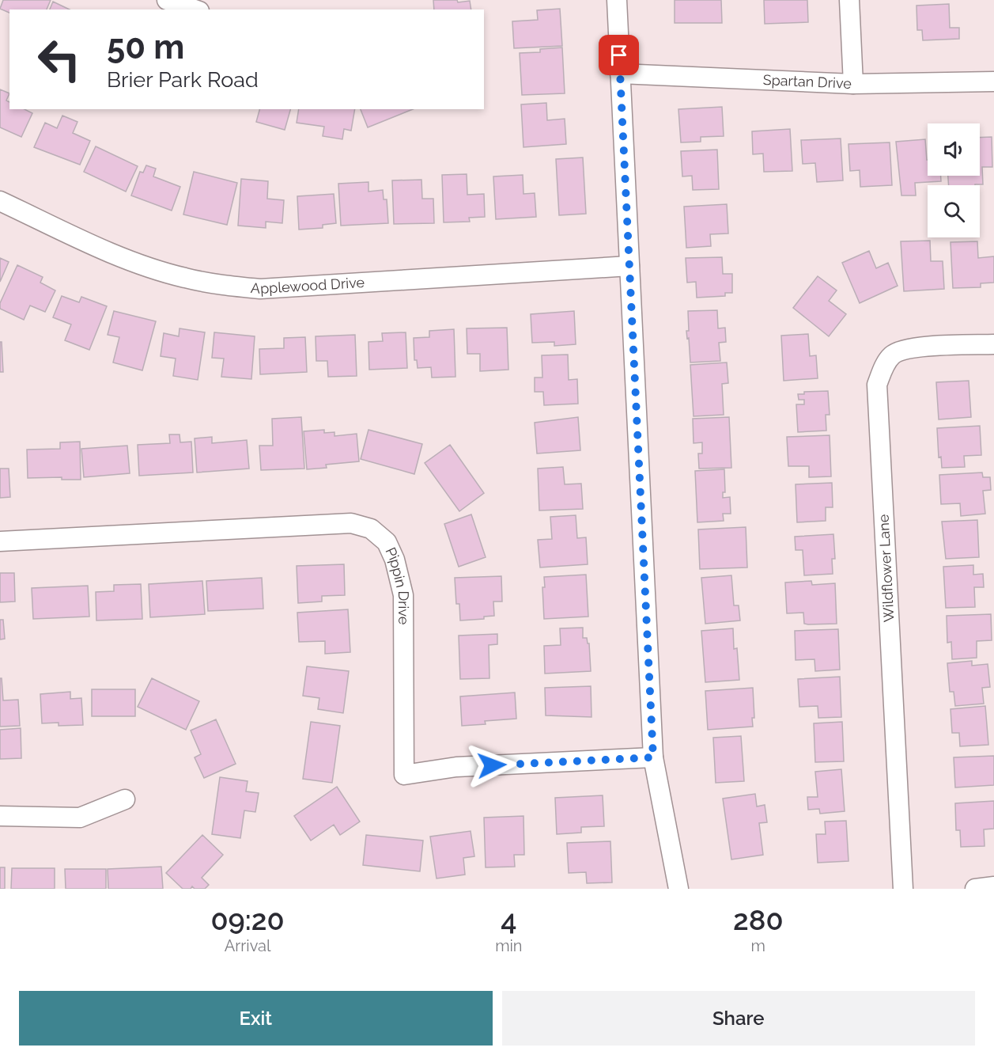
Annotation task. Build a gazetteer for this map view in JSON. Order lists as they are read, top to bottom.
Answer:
{
  "streets": {
    "street": [
      "Spartan Drive",
      "Applewood Drive",
      "Wildflower Lane",
      "Pippin Drive"
    ]
  },
  "page": {
    "turn": ["50 m", "Brier Park Road"],
    "eta": [
      "09:20",
      "Arrival",
      "4",
      "min",
      "280",
      "m"
    ],
    "buttons": ["Exit", "Share"]
  }
}
